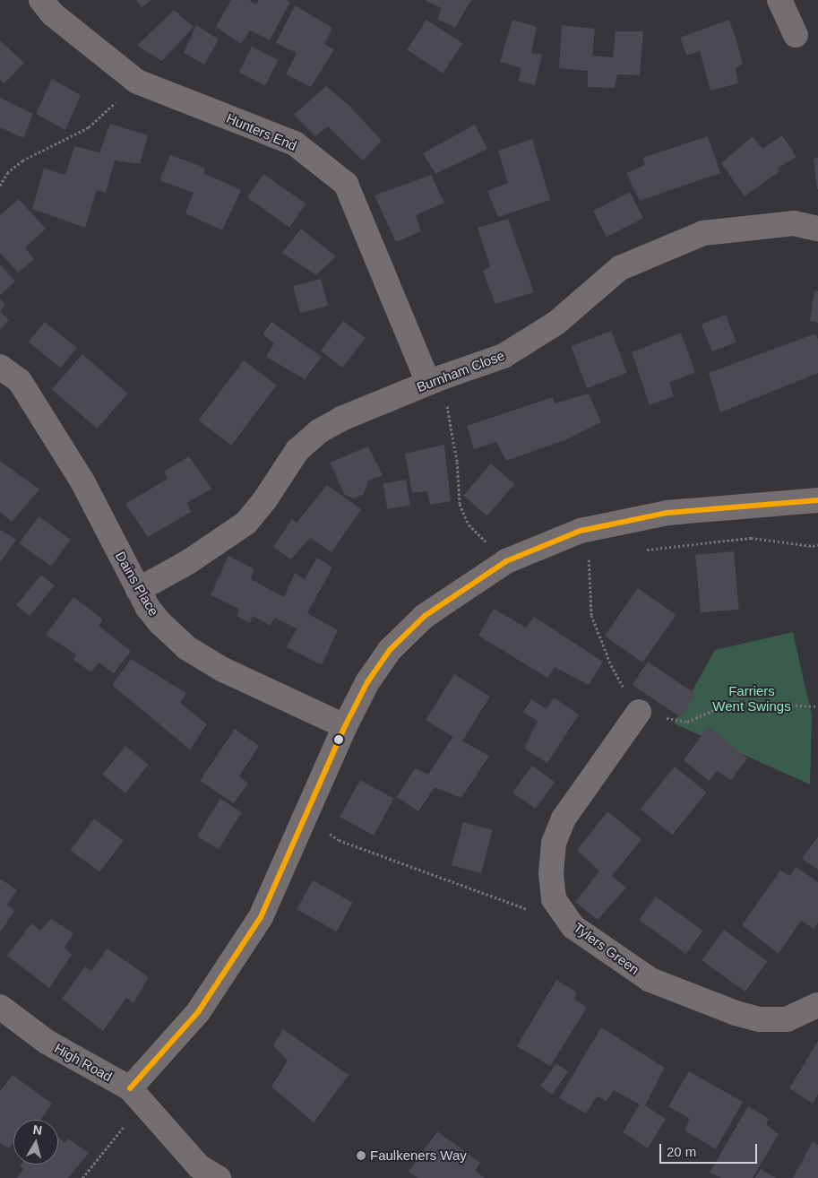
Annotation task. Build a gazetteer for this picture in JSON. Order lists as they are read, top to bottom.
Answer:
{
  "streets": {
    "street": [
      "Hunters End",
      "Burnham Close",
      "Dains Place",
      "Tylers Green",
      "High Road"
    ]
  },
  "crossings": [
    ["Hunters End", "Burnham Close"],
    ["Burnham Close", "Dains Place"]
  ],
  "parks": ["Farriers Went Swings"],
  "places": ["Faulkeners Way"],
  "scale_bar": "20 m",
  "north": "top"
}
